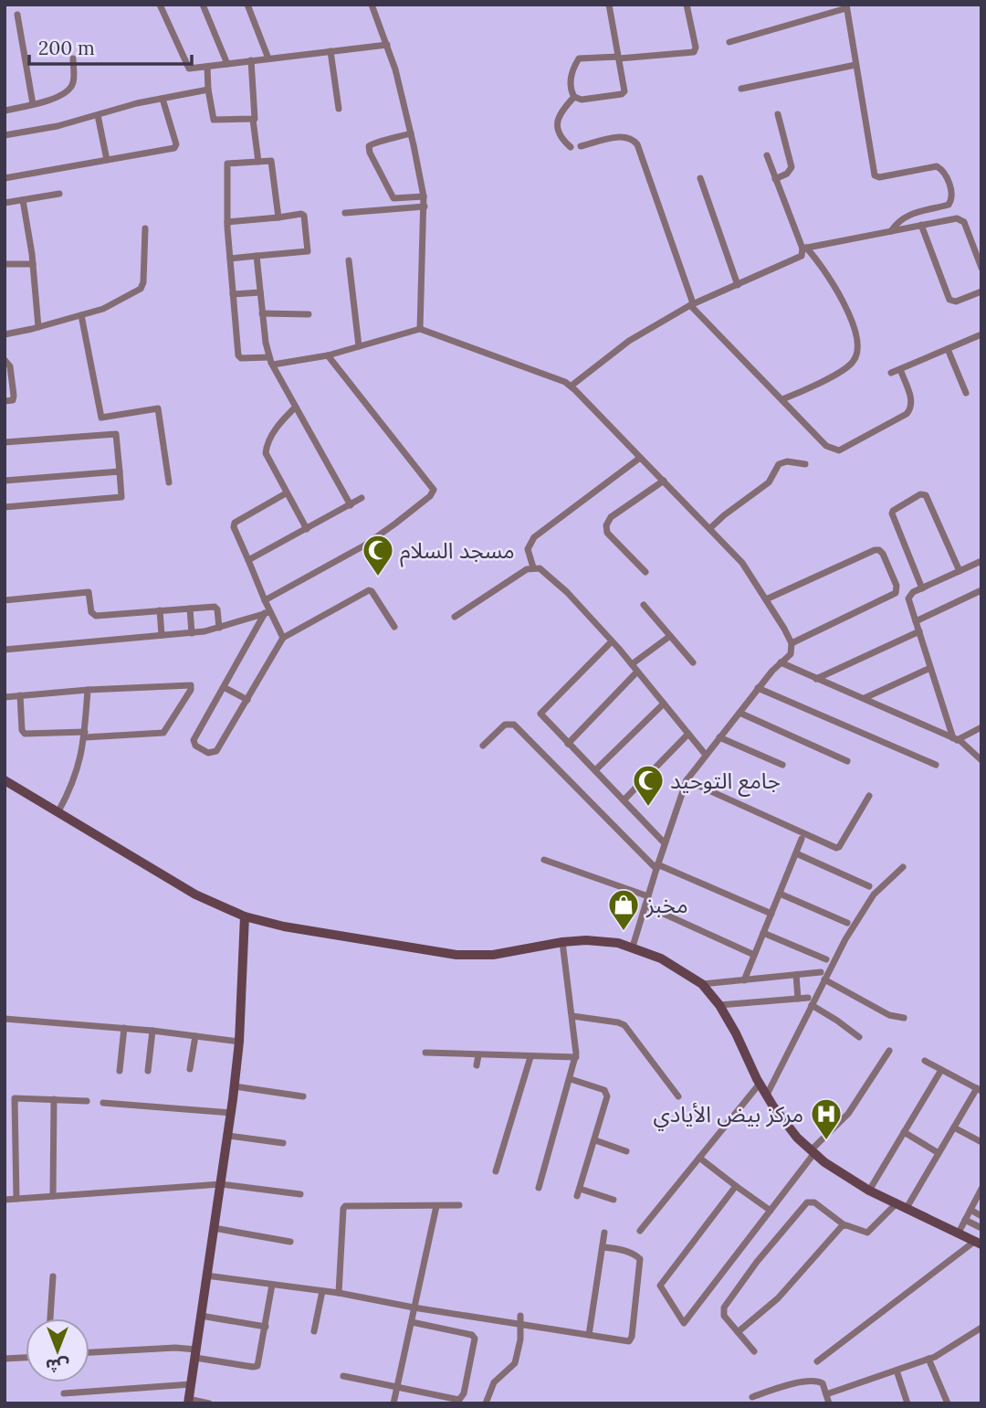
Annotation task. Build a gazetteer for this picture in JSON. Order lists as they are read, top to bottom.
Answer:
{
  "places": {
    "mosque": ["مسجد السلام", "جامع التوحيد"],
    "shop": ["مخبز"],
    "hospital": ["مركز بيض الأيادي"]
  },
  "scale_bar": "200 m",
  "north": "bottom"
}
